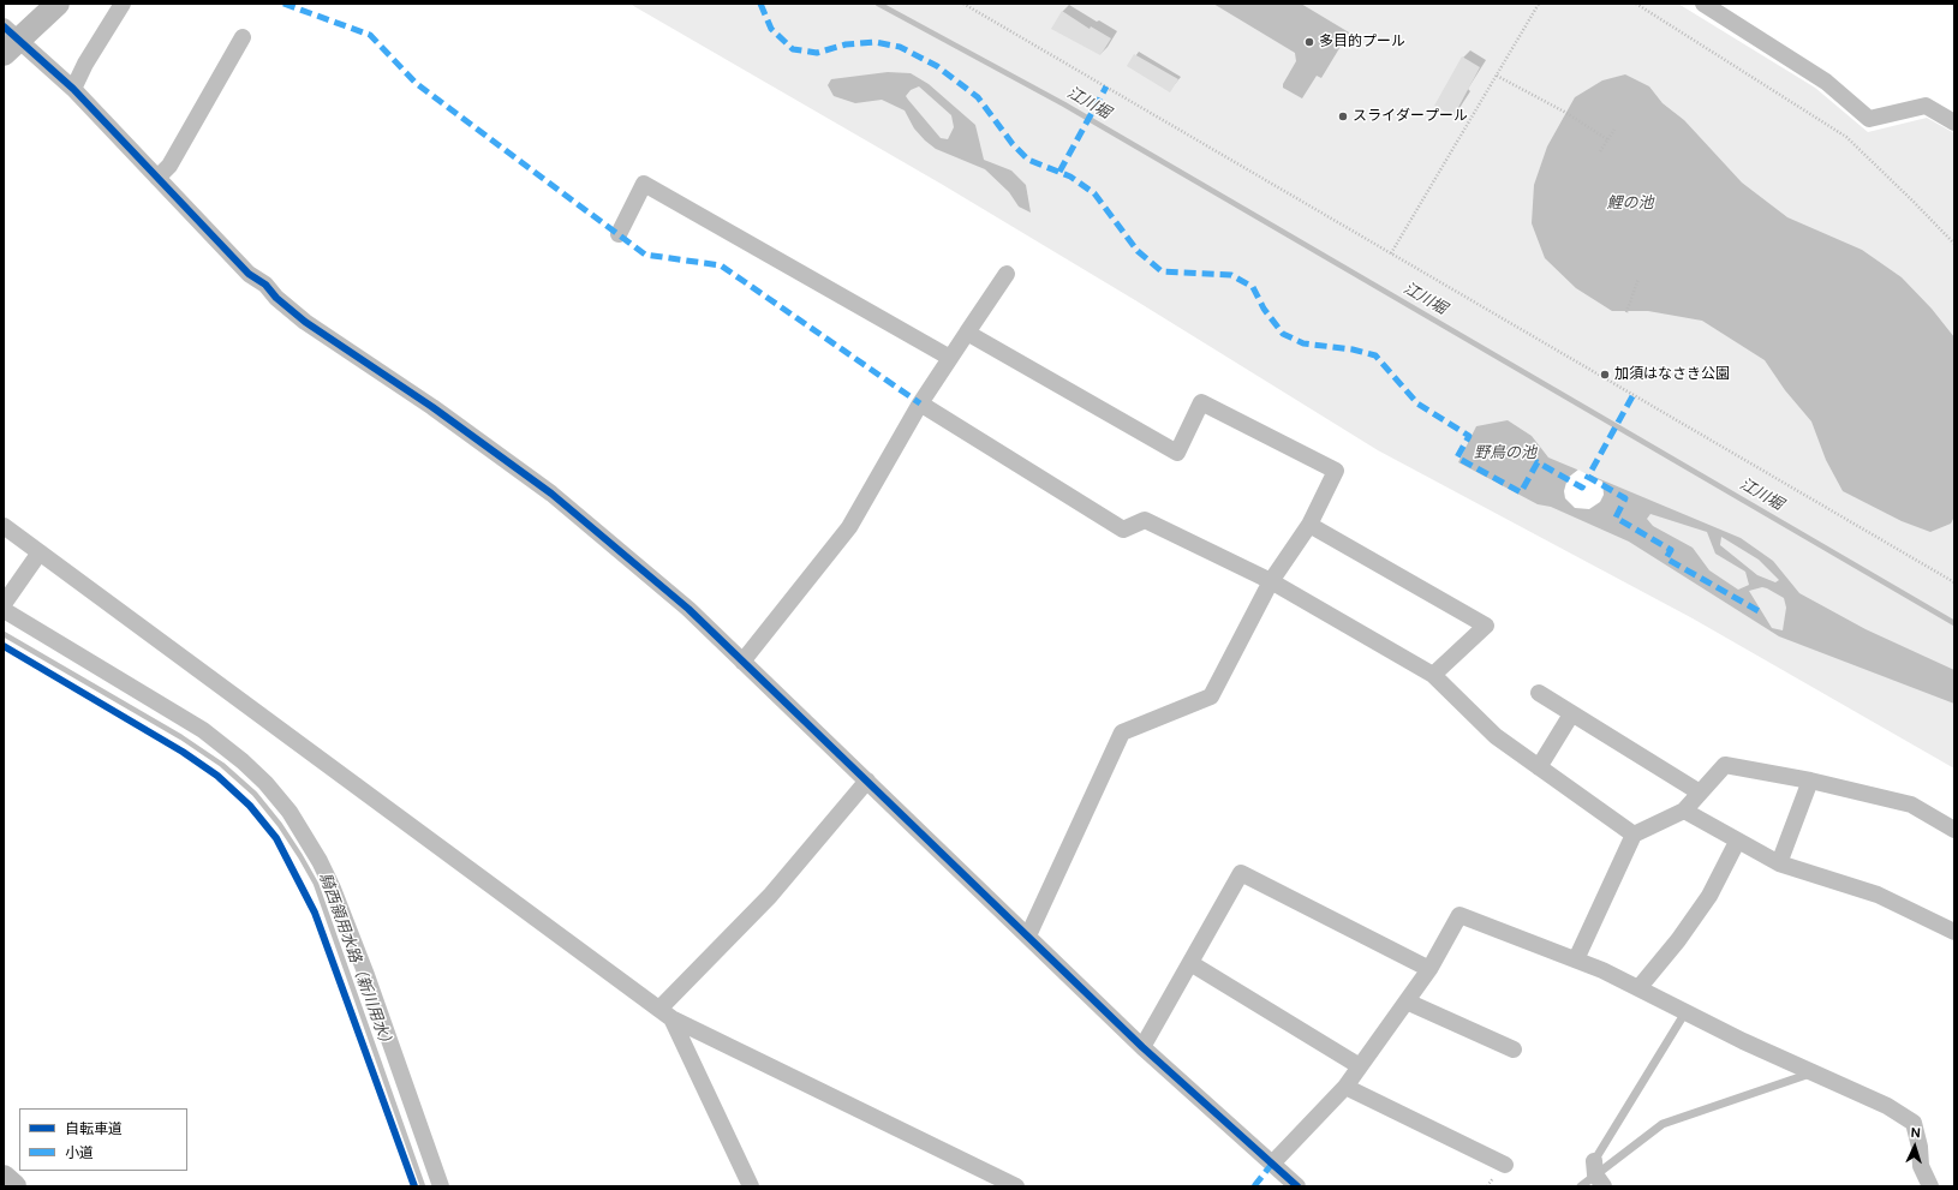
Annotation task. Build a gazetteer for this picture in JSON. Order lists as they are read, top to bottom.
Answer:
{
  "water": [
    "江川堀",
    "鯉の池",
    "野鳥の池",
    "騎西領用水路（新川用水）"
  ],
  "places": ["多目的プール", "スライダープール", "加須はなさき公園"],
  "legend": ["自転車道", "小道"],
  "north": "top"
}
